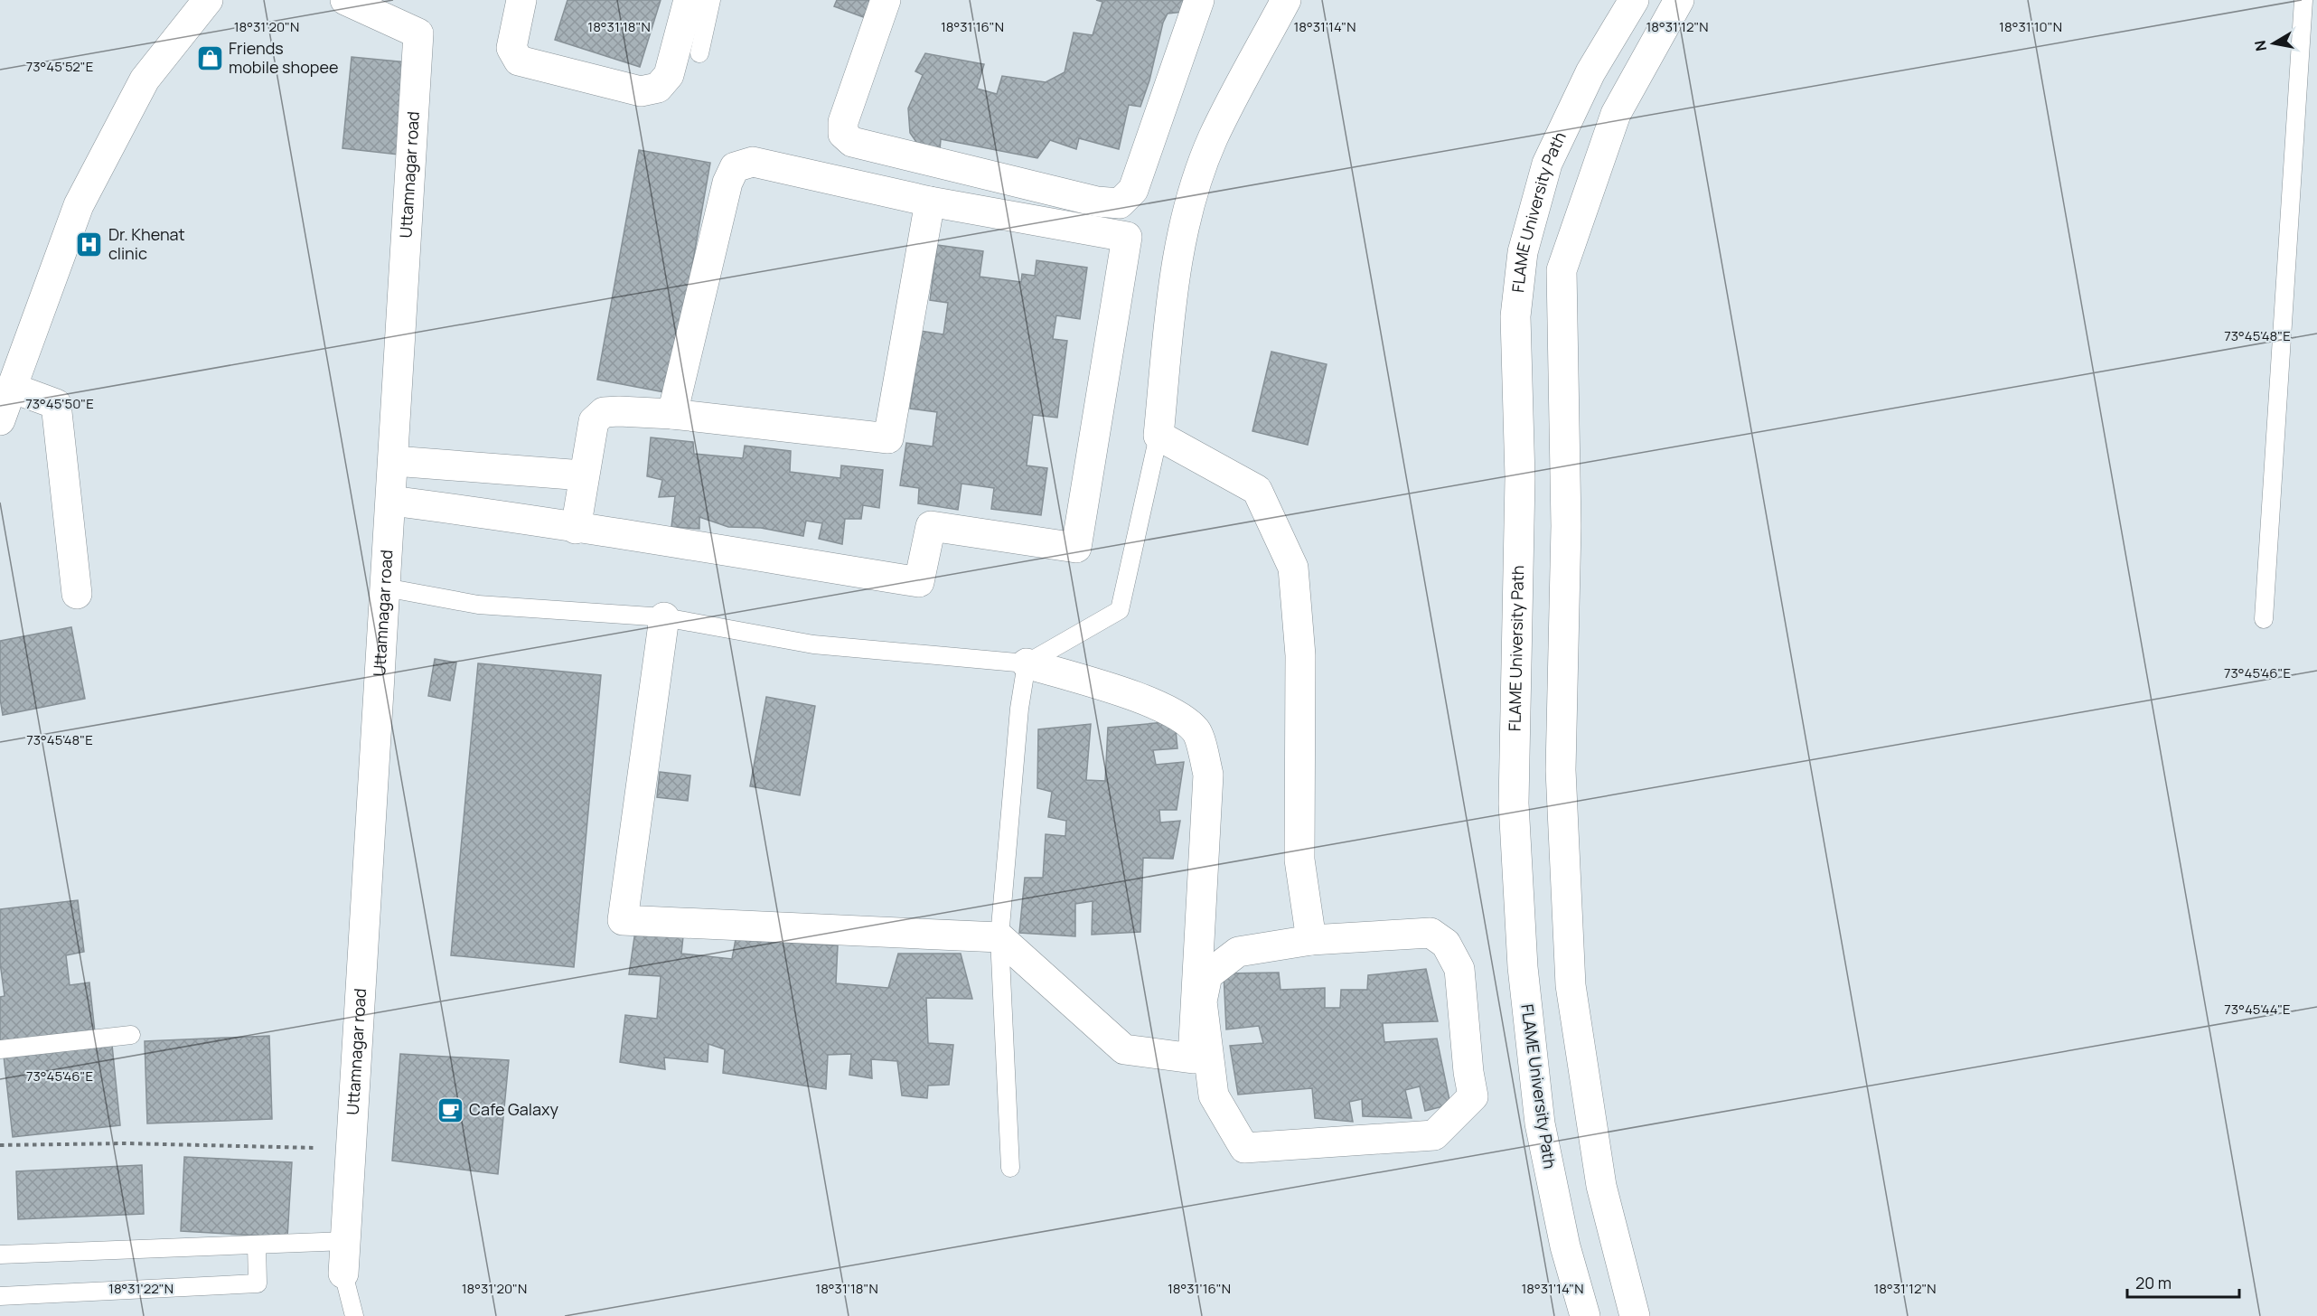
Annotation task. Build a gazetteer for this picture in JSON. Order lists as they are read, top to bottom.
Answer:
{
  "streets": {
    "street": ["Uttamnagar road", "FLAME University Path"]
  },
  "places": {
    "shop": ["Friends mobile shopee"],
    "hospital": ["Dr. Khenat clinic"],
    "cafe": ["Cafe Galaxy"]
  },
  "scale_bar": "20 m",
  "north": "left",
  "coordinates": [
    "18°31'20\"N",
    "18°31'18\"N",
    "18°31'16\"N",
    "18°31'14\"N",
    "18°31'12\"N",
    "18°31'10\"N",
    "73°45'52\"E",
    "73°45'48\"E",
    "73°45'50\"E",
    "73°45'46\"E",
    "73°45'44\"E",
    "18°31'22\"N"
  ]
}
